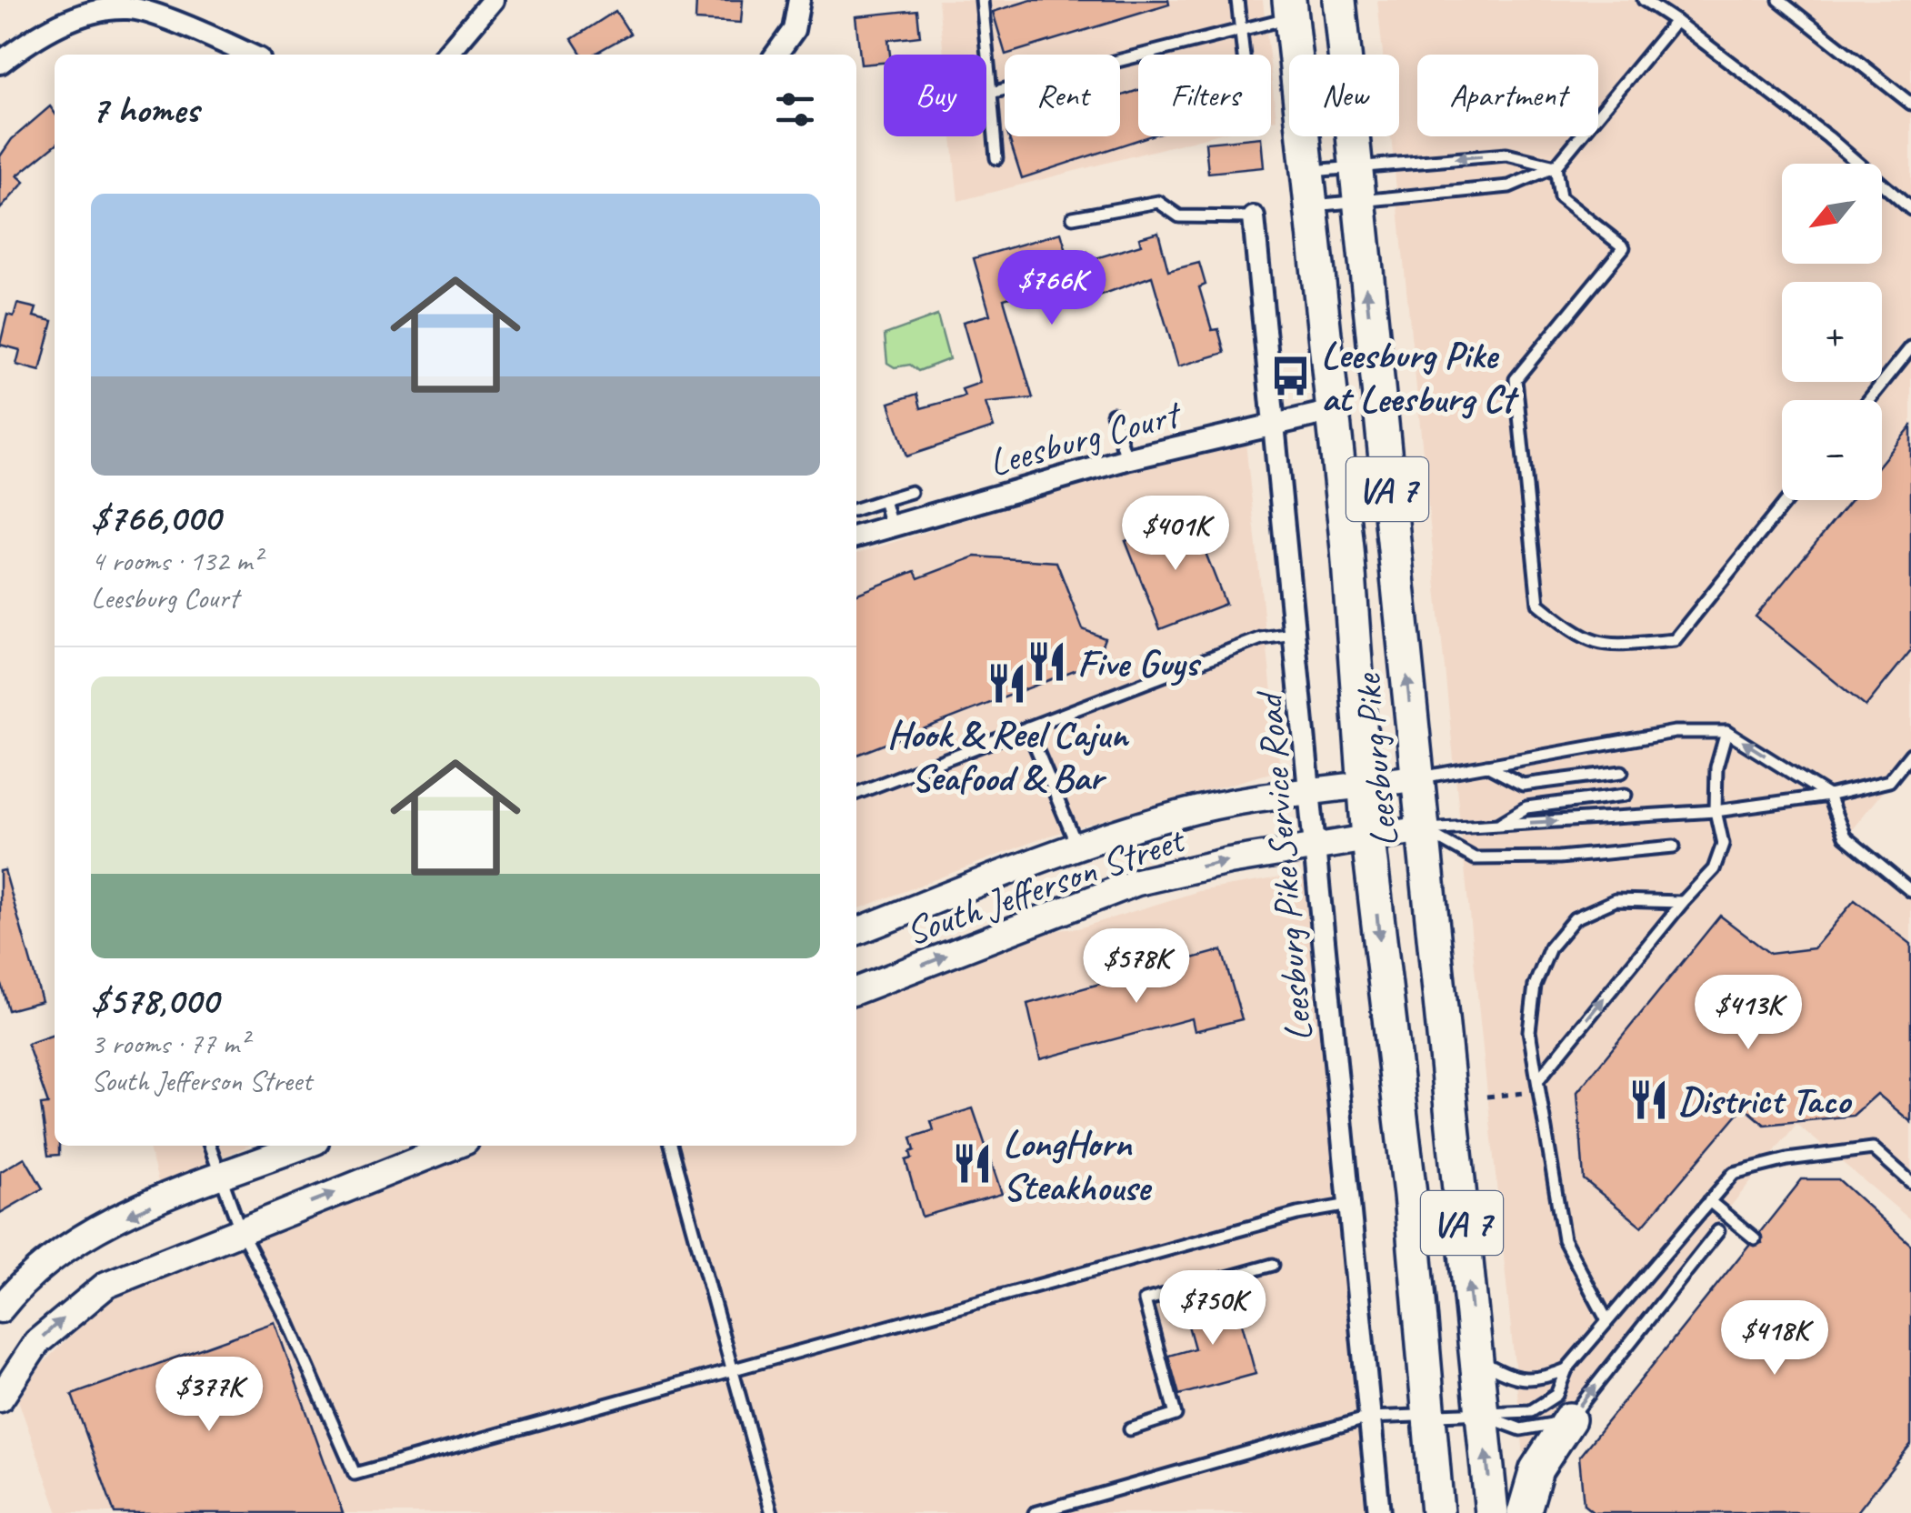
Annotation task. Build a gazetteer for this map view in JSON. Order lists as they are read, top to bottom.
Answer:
{
  "streets": {
    "main road": ["VA 7", "Leesburg Pike"],
    "street": ["Leesburg Court", "Leesburg Pike Service Road", "South Jefferson Street"]
  },
  "crossings": [
    ["Leesburg Court", "Leesburg Pike"],
    ["Leesburg Court", "Leesburg Pike Service Road"],
    ["Leesburg Pike", "South Jefferson Street"],
    ["Leesburg Pike Service Road", "South Jefferson Street"]
  ],
  "places": {
    "bus stop": ["Leesburg Pike at Leesburg Ct"],
    "restaurant": [
      "Five Guys",
      "Hook & Reel Cajun Seafood & Bar",
      "District Taco",
      "LongHorn Steakhouse"
    ]
  },
  "north": "bottom left",
  "page": {
    "chip": [
      "Buy",
      "Rent",
      "Filters",
      "New",
      "Apartment"
    ],
    "heading": "7 homes",
    "map_buttons": ["+", "−"],
    "list": [
      {
        "name": "$766,000",
        "note": "4 rooms · 132 m² · Leesburg Court"
      },
      {
        "name": "$578,000",
        "note": "3 rooms · 77 m² · South Jefferson Street"
      }
    ],
    "price": [
      "$766K",
      "$401K",
      "$578K",
      "$413K",
      "$750K",
      "$418K",
      "$377K"
    ]
  }
}
